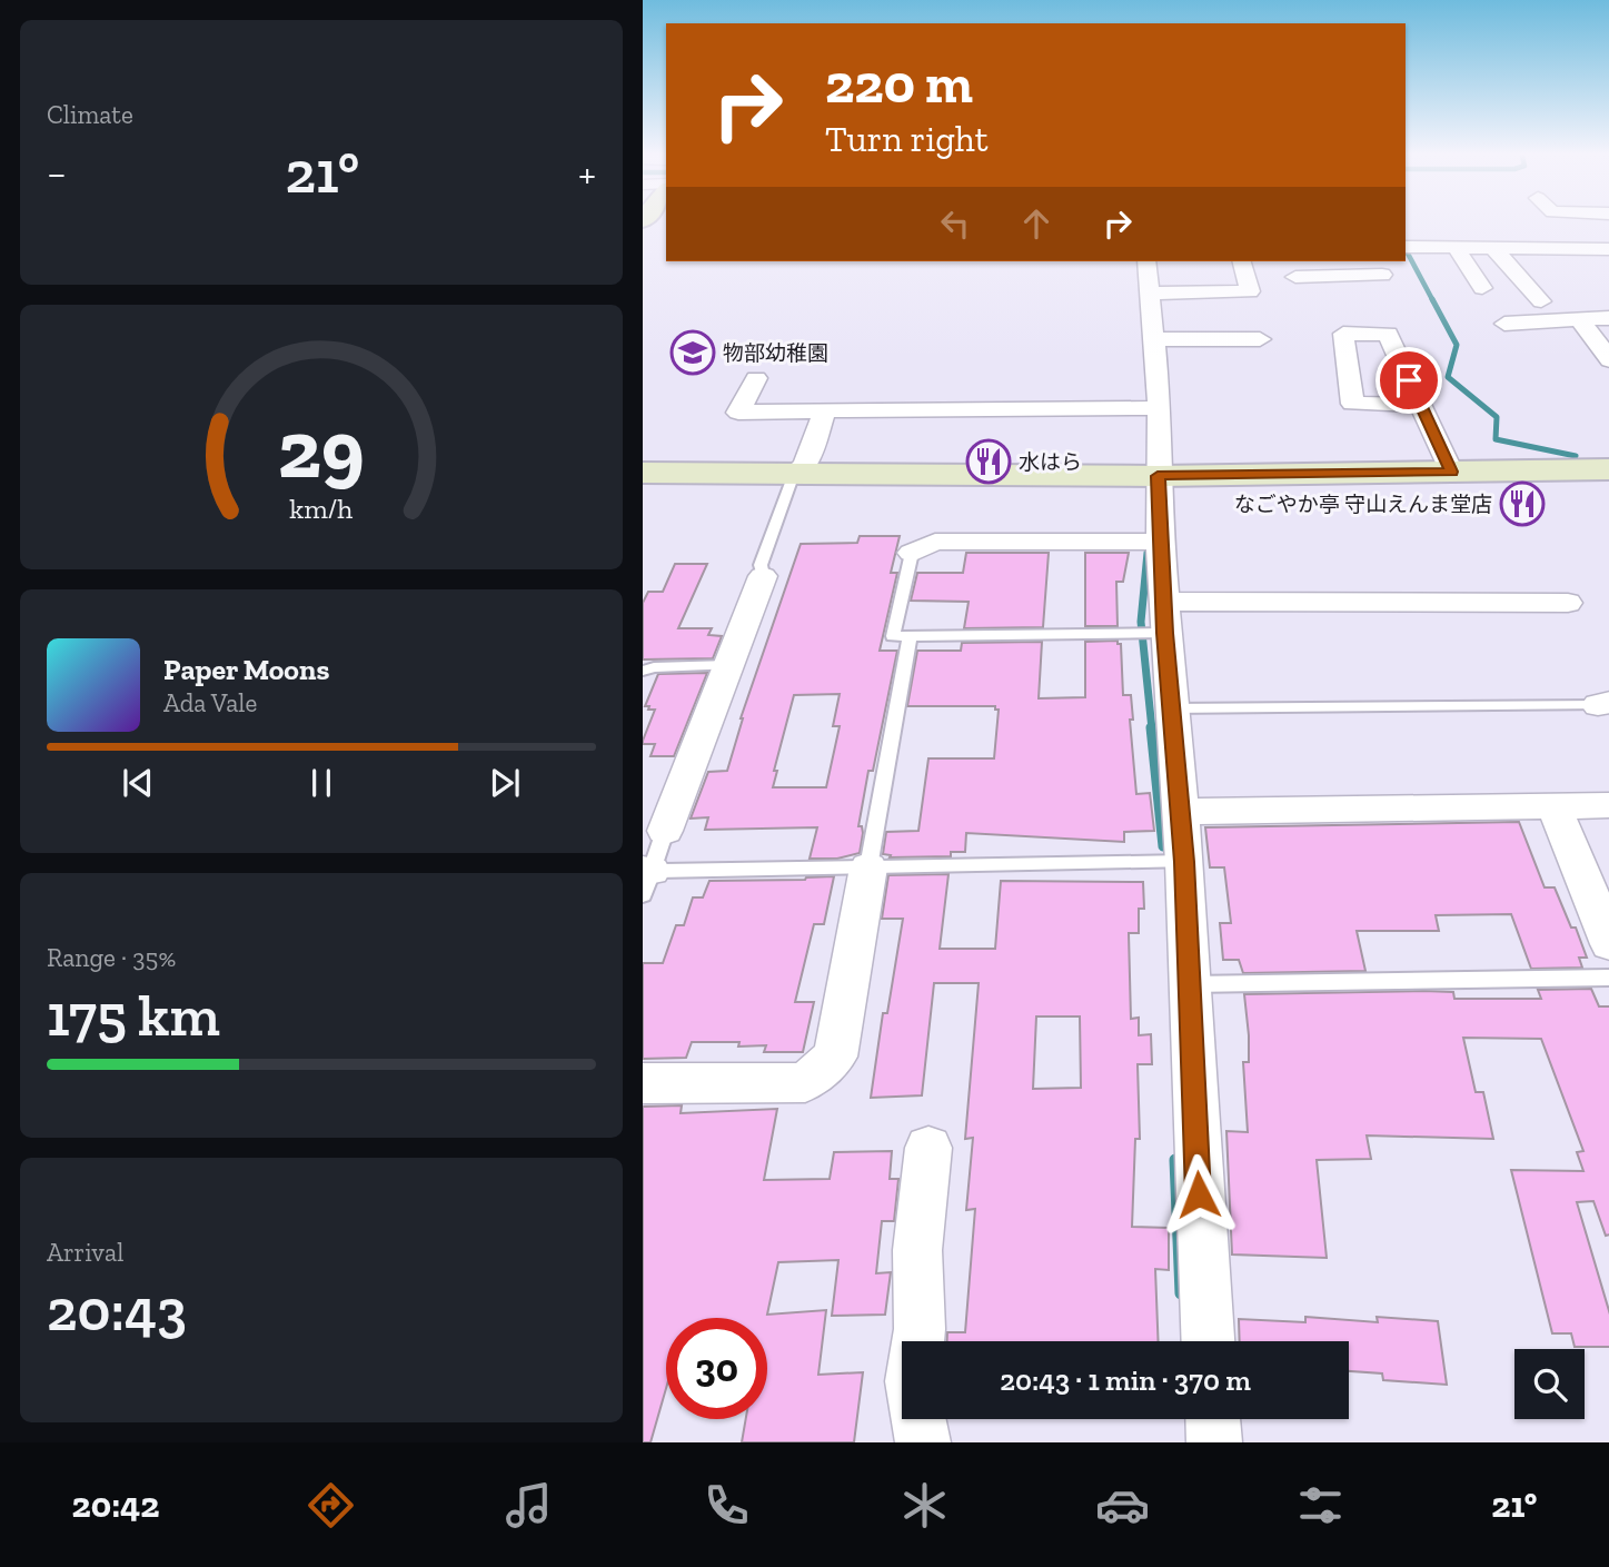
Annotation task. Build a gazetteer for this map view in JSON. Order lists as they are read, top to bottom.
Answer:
{
  "places": {
    "school or university": ["物部幼稚園"],
    "restaurant": ["水はら", "なごやか亭 守山えんま堂店"]
  },
  "page": {
    "tile": [
      "Climate",
      ["Range · 35%", "175 km"],
      ["Arrival", "20:43"]
    ],
    "turn": ["220 m", "Turn right"],
    "heat": ["−", "21°", "+"],
    "song": ["Paper Moons", "Ada Vale"],
    "limit": "30",
    "trip": "20:43 · 1 min · 370 m",
    "tabs": ["20:42", "21°"],
    "gauge": ["29", "km/h"]
  }
}
